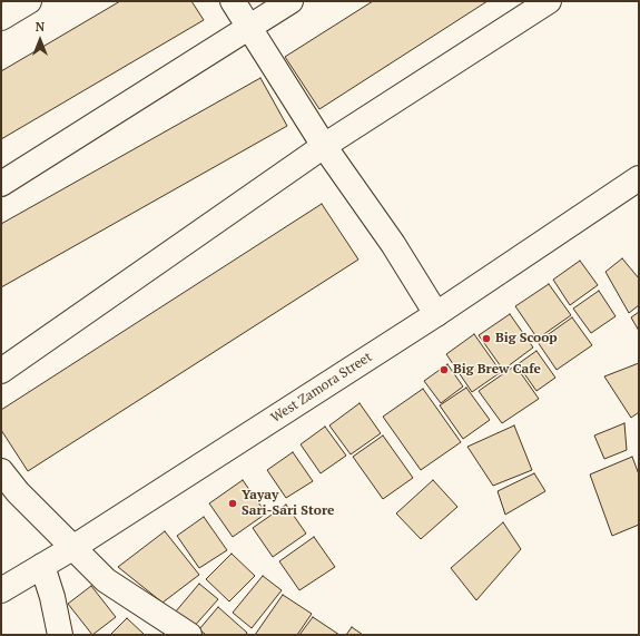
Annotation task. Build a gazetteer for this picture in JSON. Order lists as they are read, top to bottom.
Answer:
{
  "streets": {
    "street": ["West Zamora Street"]
  },
  "places": ["Big Scoop", "Big Brew Cafe", "Yayay Sari-Sari Store"],
  "north": "top"
}
